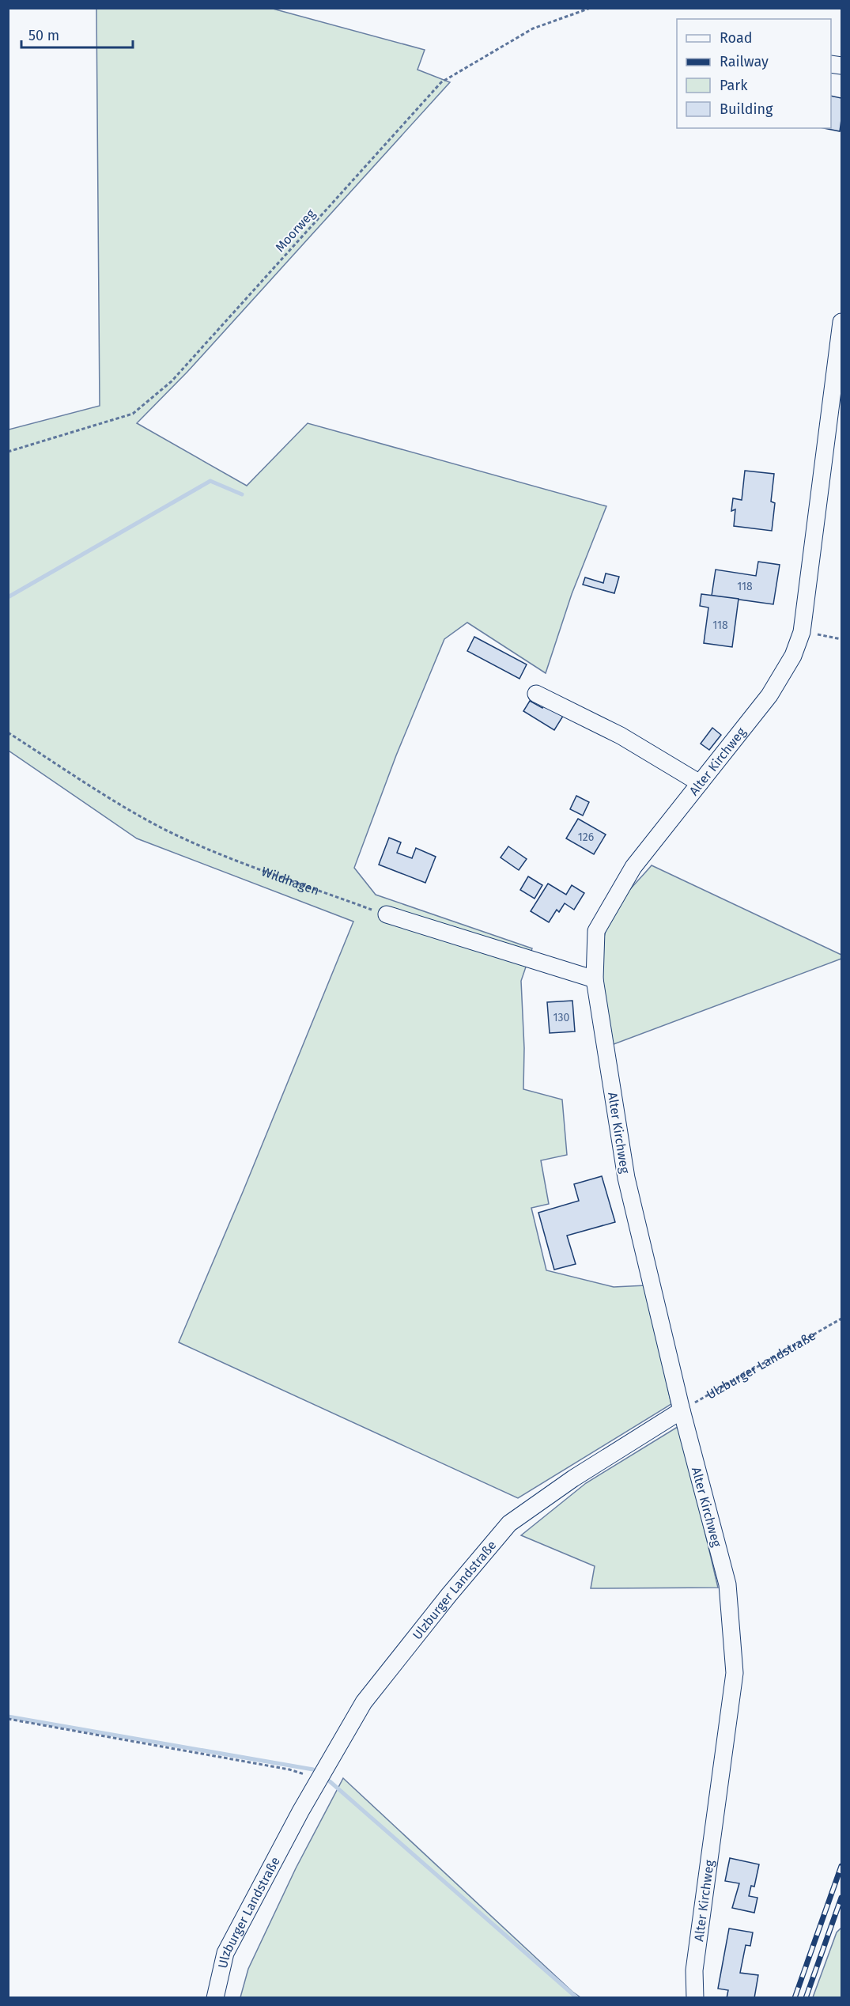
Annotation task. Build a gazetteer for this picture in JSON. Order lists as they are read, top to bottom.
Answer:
{
  "streets": {
    "street": ["Alter Kirchweg", "Ulzburger Landstraße"],
    "path": ["Moorweg", "Wildhagen"]
  },
  "crossings": [
    ["Alter Kirchweg", "Ulzburger Landstraße"]
  ],
  "house_numbers": [
    "118",
    "118",
    "126",
    "130"
  ],
  "legend": [
    "Road",
    "Railway",
    "Park",
    "Building"
  ],
  "scale_bar": "50 m"
}
